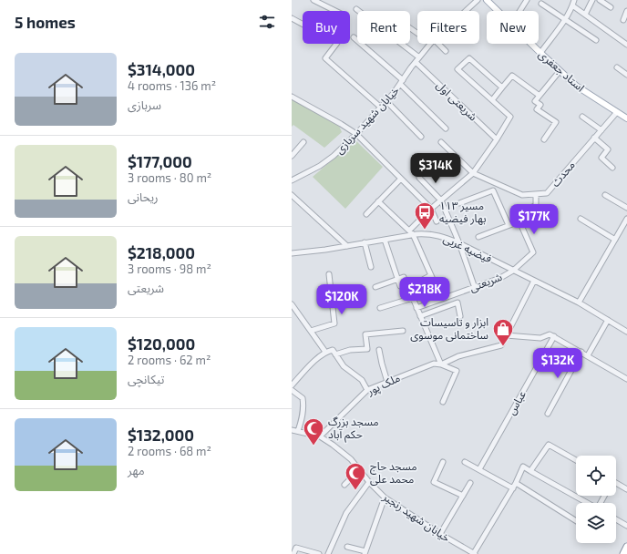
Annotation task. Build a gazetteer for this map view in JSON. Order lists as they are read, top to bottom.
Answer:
{
  "streets": {
    "main road": ["استاد جعفری"],
    "street": [
      "شریعتی اول",
      "خیابان شهید سربازی",
      "محدث",
      "فیضیه غربی",
      "شریعتی",
      "ملک پور",
      "عباس",
      "خیابان شهید رنجبر"
    ]
  },
  "crossings": [
    ["استاد جعفری", "محدث"],
    ["شریعتی اول", "خیابان شهید سربازی"],
    ["فیضیه غربی", "شریعتی"],
    ["ملک پور", "خیابان شهید رنجبر"]
  ],
  "places": {
    "bus stop": ["مسیر ۱۱۳ بهار فیضیه"],
    "shop": ["ابزار و تاسیسات ساختمانی موسوی"],
    "mosque": ["مسجد بزرگ حکم آباد", "مسجد حاج محمد علی"]
  },
  "page": {
    "heading": "5 homes",
    "chip": [
      "Buy",
      "Rent",
      "Filters",
      "New"
    ],
    "list": [
      {
        "name": "$314,000",
        "note": "4 rooms · 136 m² · سربازی"
      },
      {
        "name": "$177,000",
        "note": "3 rooms · 80 m² · ریحانی"
      },
      {
        "name": "$218,000",
        "note": "3 rooms · 98 m² · شریعتی"
      },
      {
        "name": "$120,000",
        "note": "2 rooms · 62 m² · تیکانچی"
      },
      {
        "name": "$132,000",
        "note": "2 rooms · 68 m² · مهر"
      }
    ],
    "price": [
      "$314K",
      "$177K",
      "$218K",
      "$120K",
      "$132K"
    ]
  }
}
